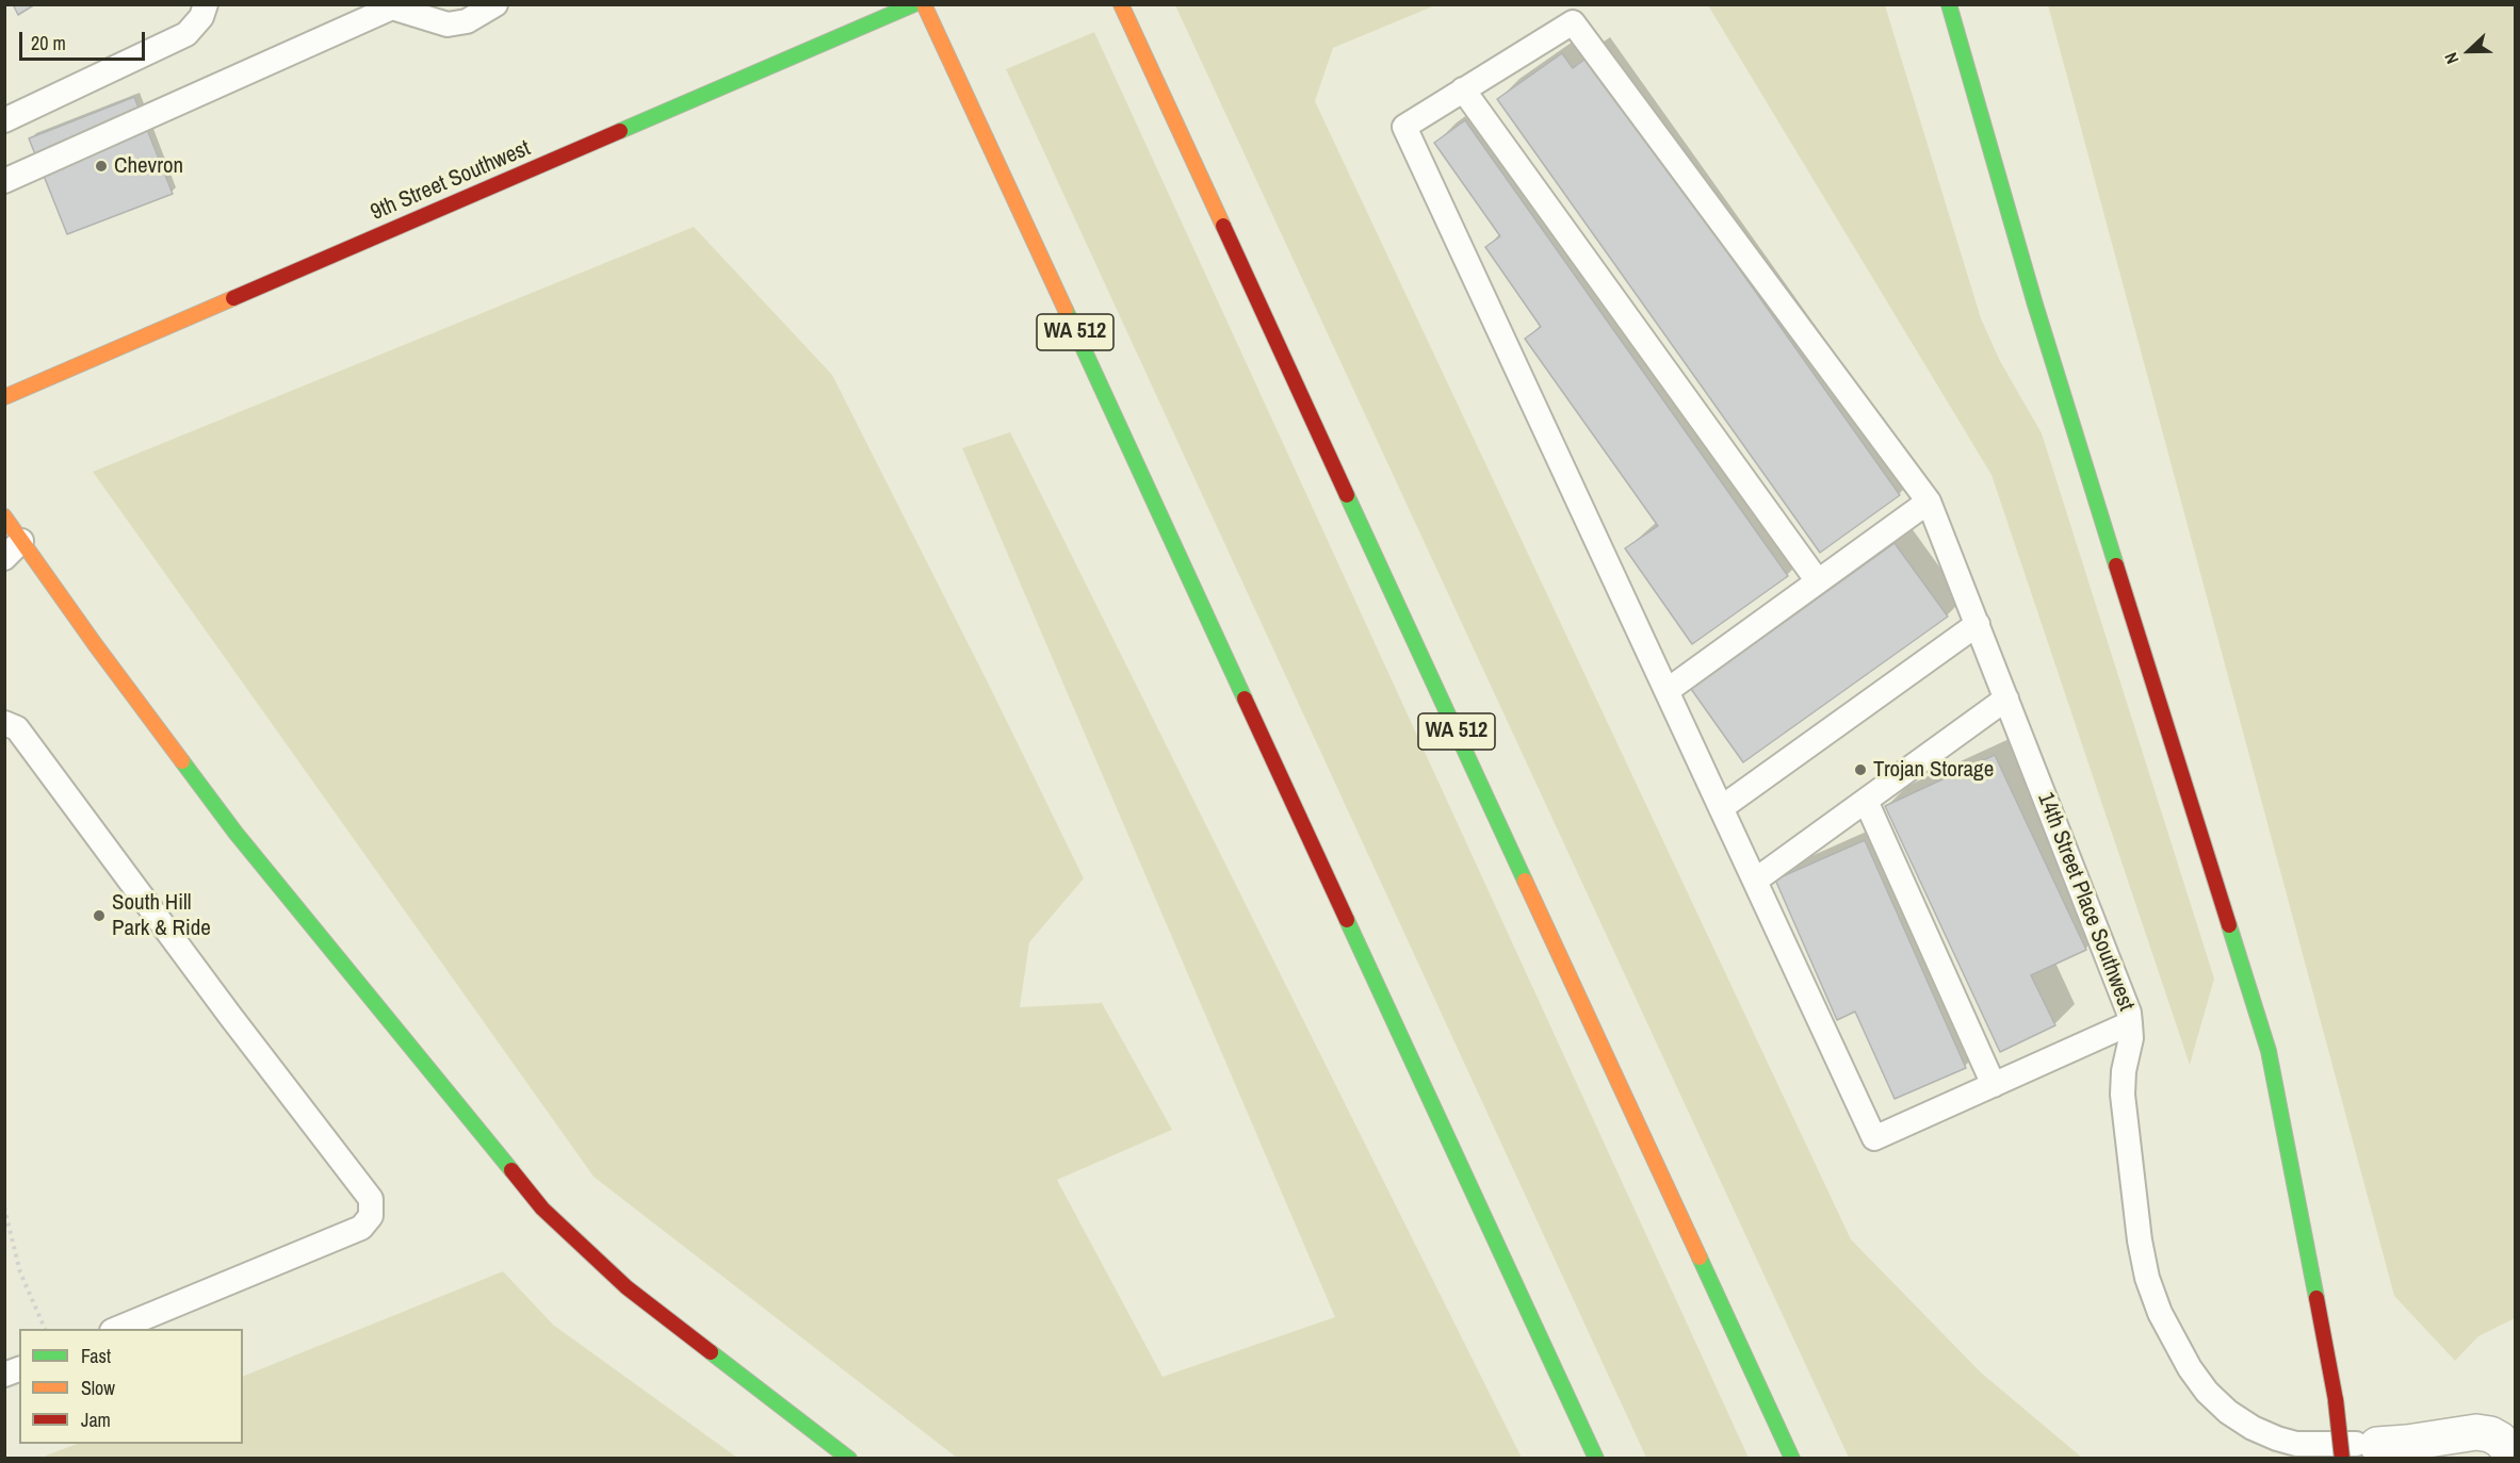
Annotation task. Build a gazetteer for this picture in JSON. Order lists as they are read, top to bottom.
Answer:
{
  "streets": {
    "main road": ["9th Street Southwest", "WA 512"],
    "street": ["14th Street Place Southwest"]
  },
  "places": ["Chevron", "Trojan Storage", "South Hill Park & Ride"],
  "legend": ["Fast", "Slow", "Jam"],
  "scale_bar": "20 m",
  "north": "left"
}
